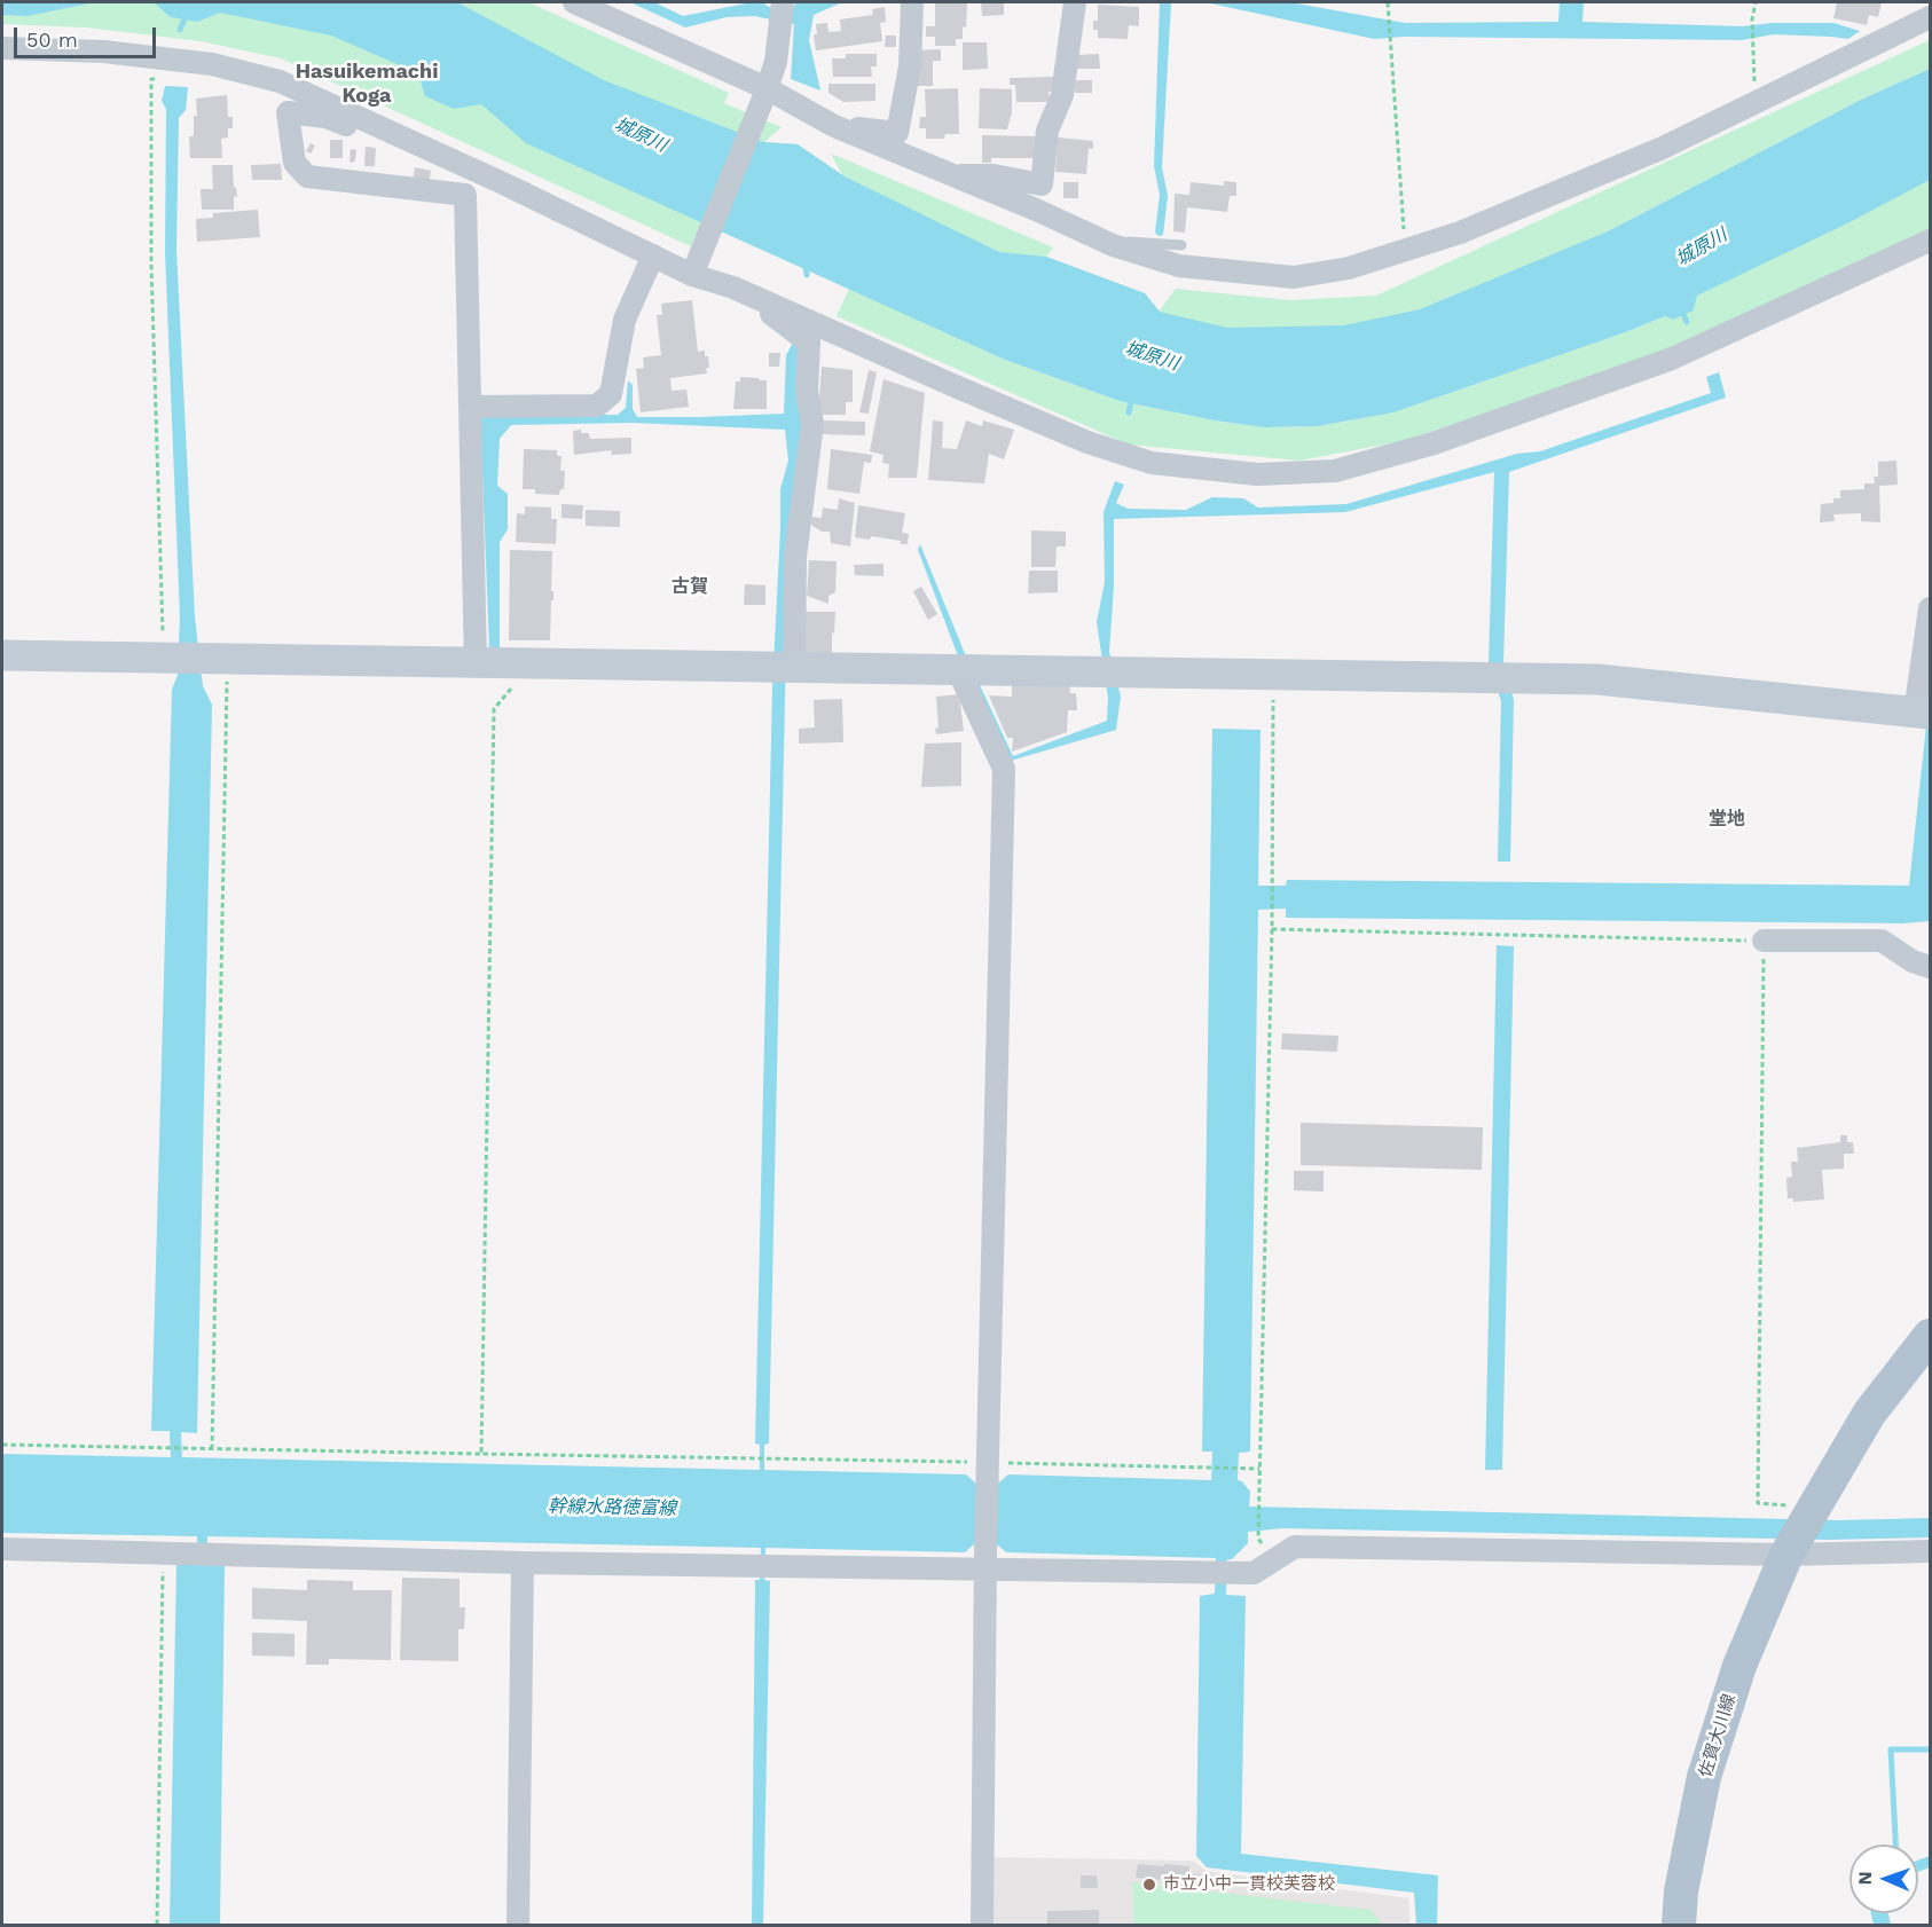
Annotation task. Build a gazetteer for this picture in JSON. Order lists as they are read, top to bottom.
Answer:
{
  "streets": {
    "main road": ["佐賀大川線"]
  },
  "districts": ["Hasuikemachi Koga", "古賀", "堂地"],
  "water": ["城原川", "幹線水路徳富線"],
  "places": ["市立小中一貫校芙蓉校"],
  "scale_bar": "50 m",
  "north": "left"
}
